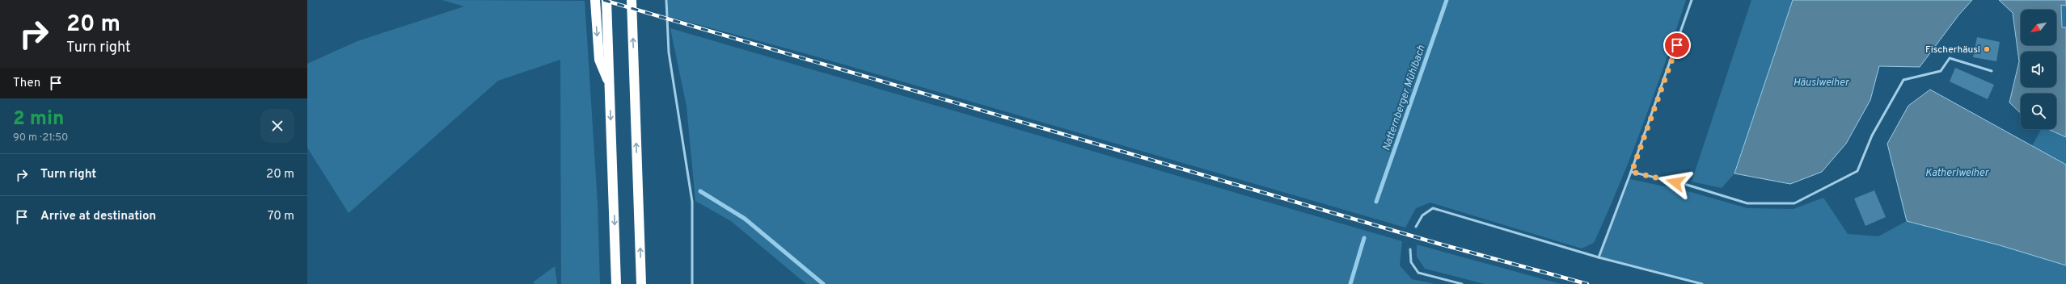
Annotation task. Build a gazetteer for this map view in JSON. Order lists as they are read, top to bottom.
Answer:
{
  "water": ["Häuslweiher", "Natternberger Mühlbach", "Katherlweiher"],
  "places": ["Fischerhäusl"],
  "north": "bottom left",
  "page": {
    "turn": ["20 m", "Turn right"],
    "then": "Then",
    "heading": ["2 min", "90 m · 21:50"],
    "list": [
      {
        "name": "Turn right",
        "value": "20 m"
      },
      {
        "name": "Arrive at destination",
        "value": "70 m"
      }
    ]
  }
}
